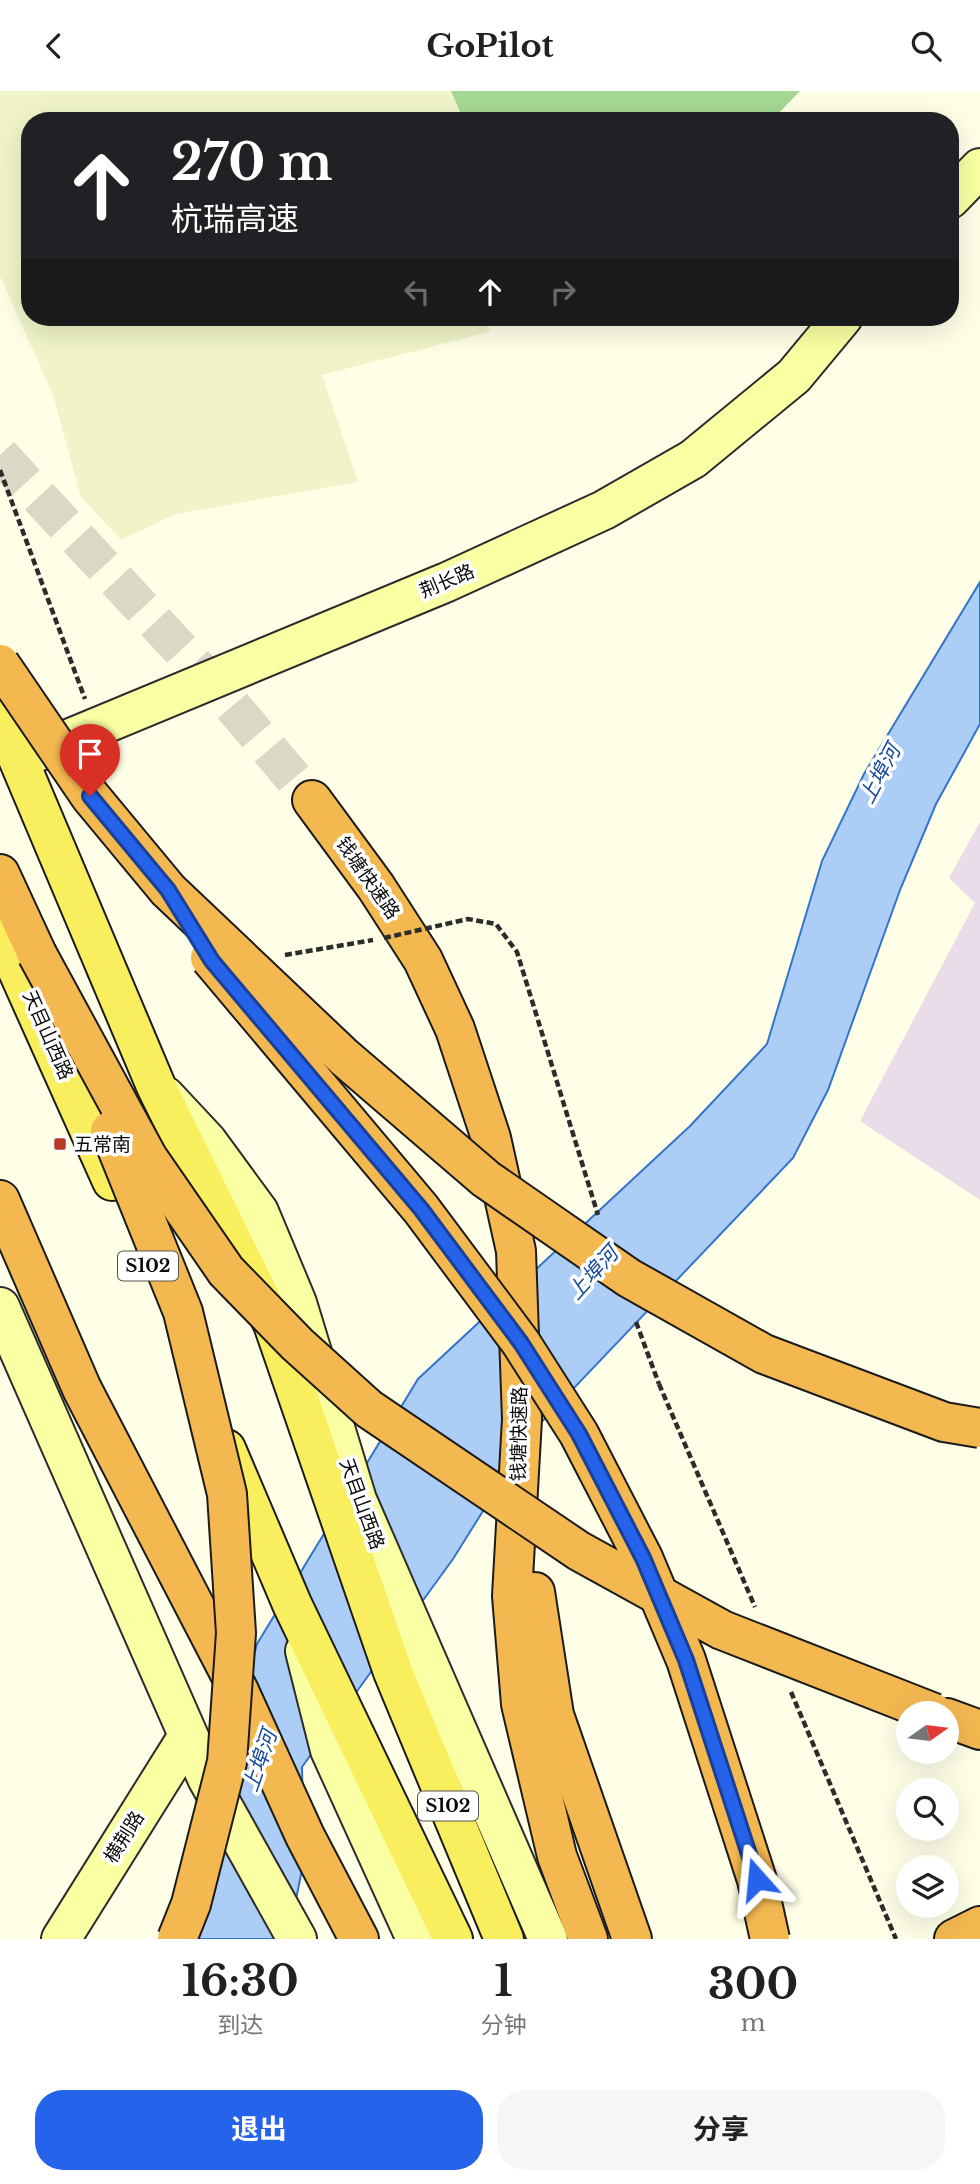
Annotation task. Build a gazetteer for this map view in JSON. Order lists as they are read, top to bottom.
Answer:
{
  "streets": {
    "highway": ["钱塘快速路"],
    "main road": [
      "荆长路",
      "天目山西路",
      "S102",
      "横荆路"
    ]
  },
  "crossings": [
    ["荆长路", "天目山西路"]
  ],
  "water": ["上埠河"],
  "places": {
    "transit": ["五常南"]
  },
  "north": "right",
  "page": {
    "header": "GoPilot",
    "turn": ["270 m", "杭瑞高速"],
    "eta": [
      "16:30",
      "到达",
      "1",
      "分钟",
      "300",
      "m"
    ],
    "buttons": ["退出", "分享"]
  }
}
